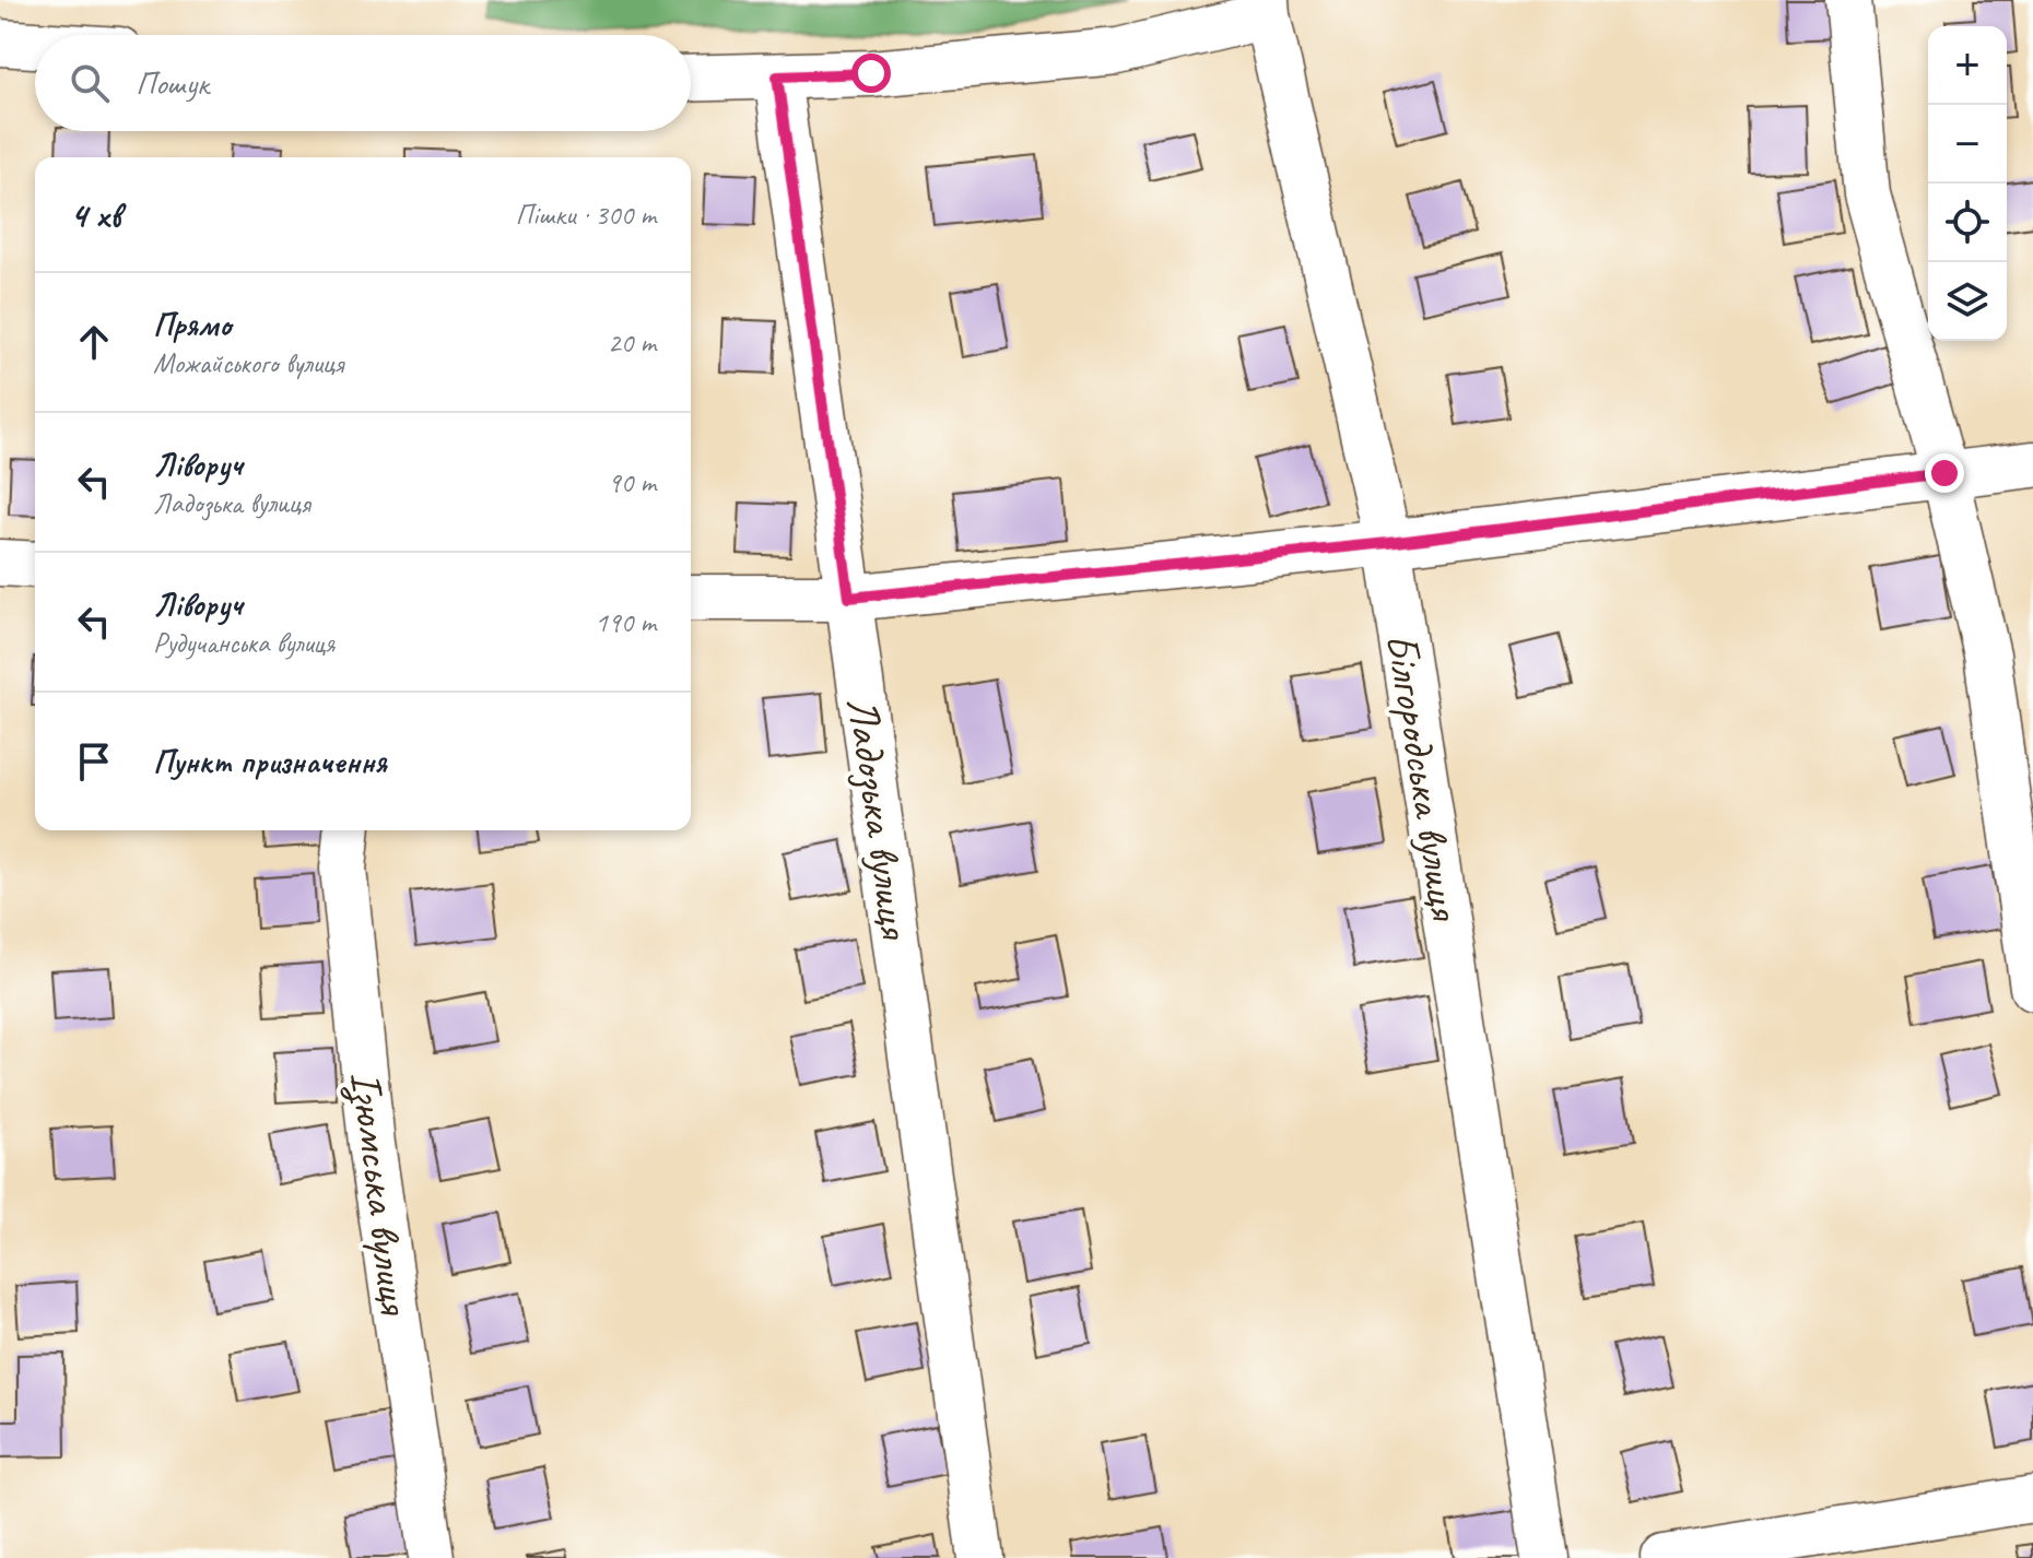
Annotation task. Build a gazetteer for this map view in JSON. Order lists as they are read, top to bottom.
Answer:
{
  "streets": {
    "street": ["Білгородська вулиця", "Ладозька вулиця", "Ізюмська вулиця"]
  },
  "page": {
    "map_buttons": ["+", "−"],
    "search": "Пошук",
    "heading": ["4 хв", "Пішки · 300 m"],
    "list": [
      ["Прямо", "Можайського вулиця", "20 m"],
      ["Ліворуч", "Ладозька вулиця", "90 m"],
      ["Ліворуч", "Рудучанська вулиця", "190 m"],
      "Пункт призначення"
    ]
  }
}
